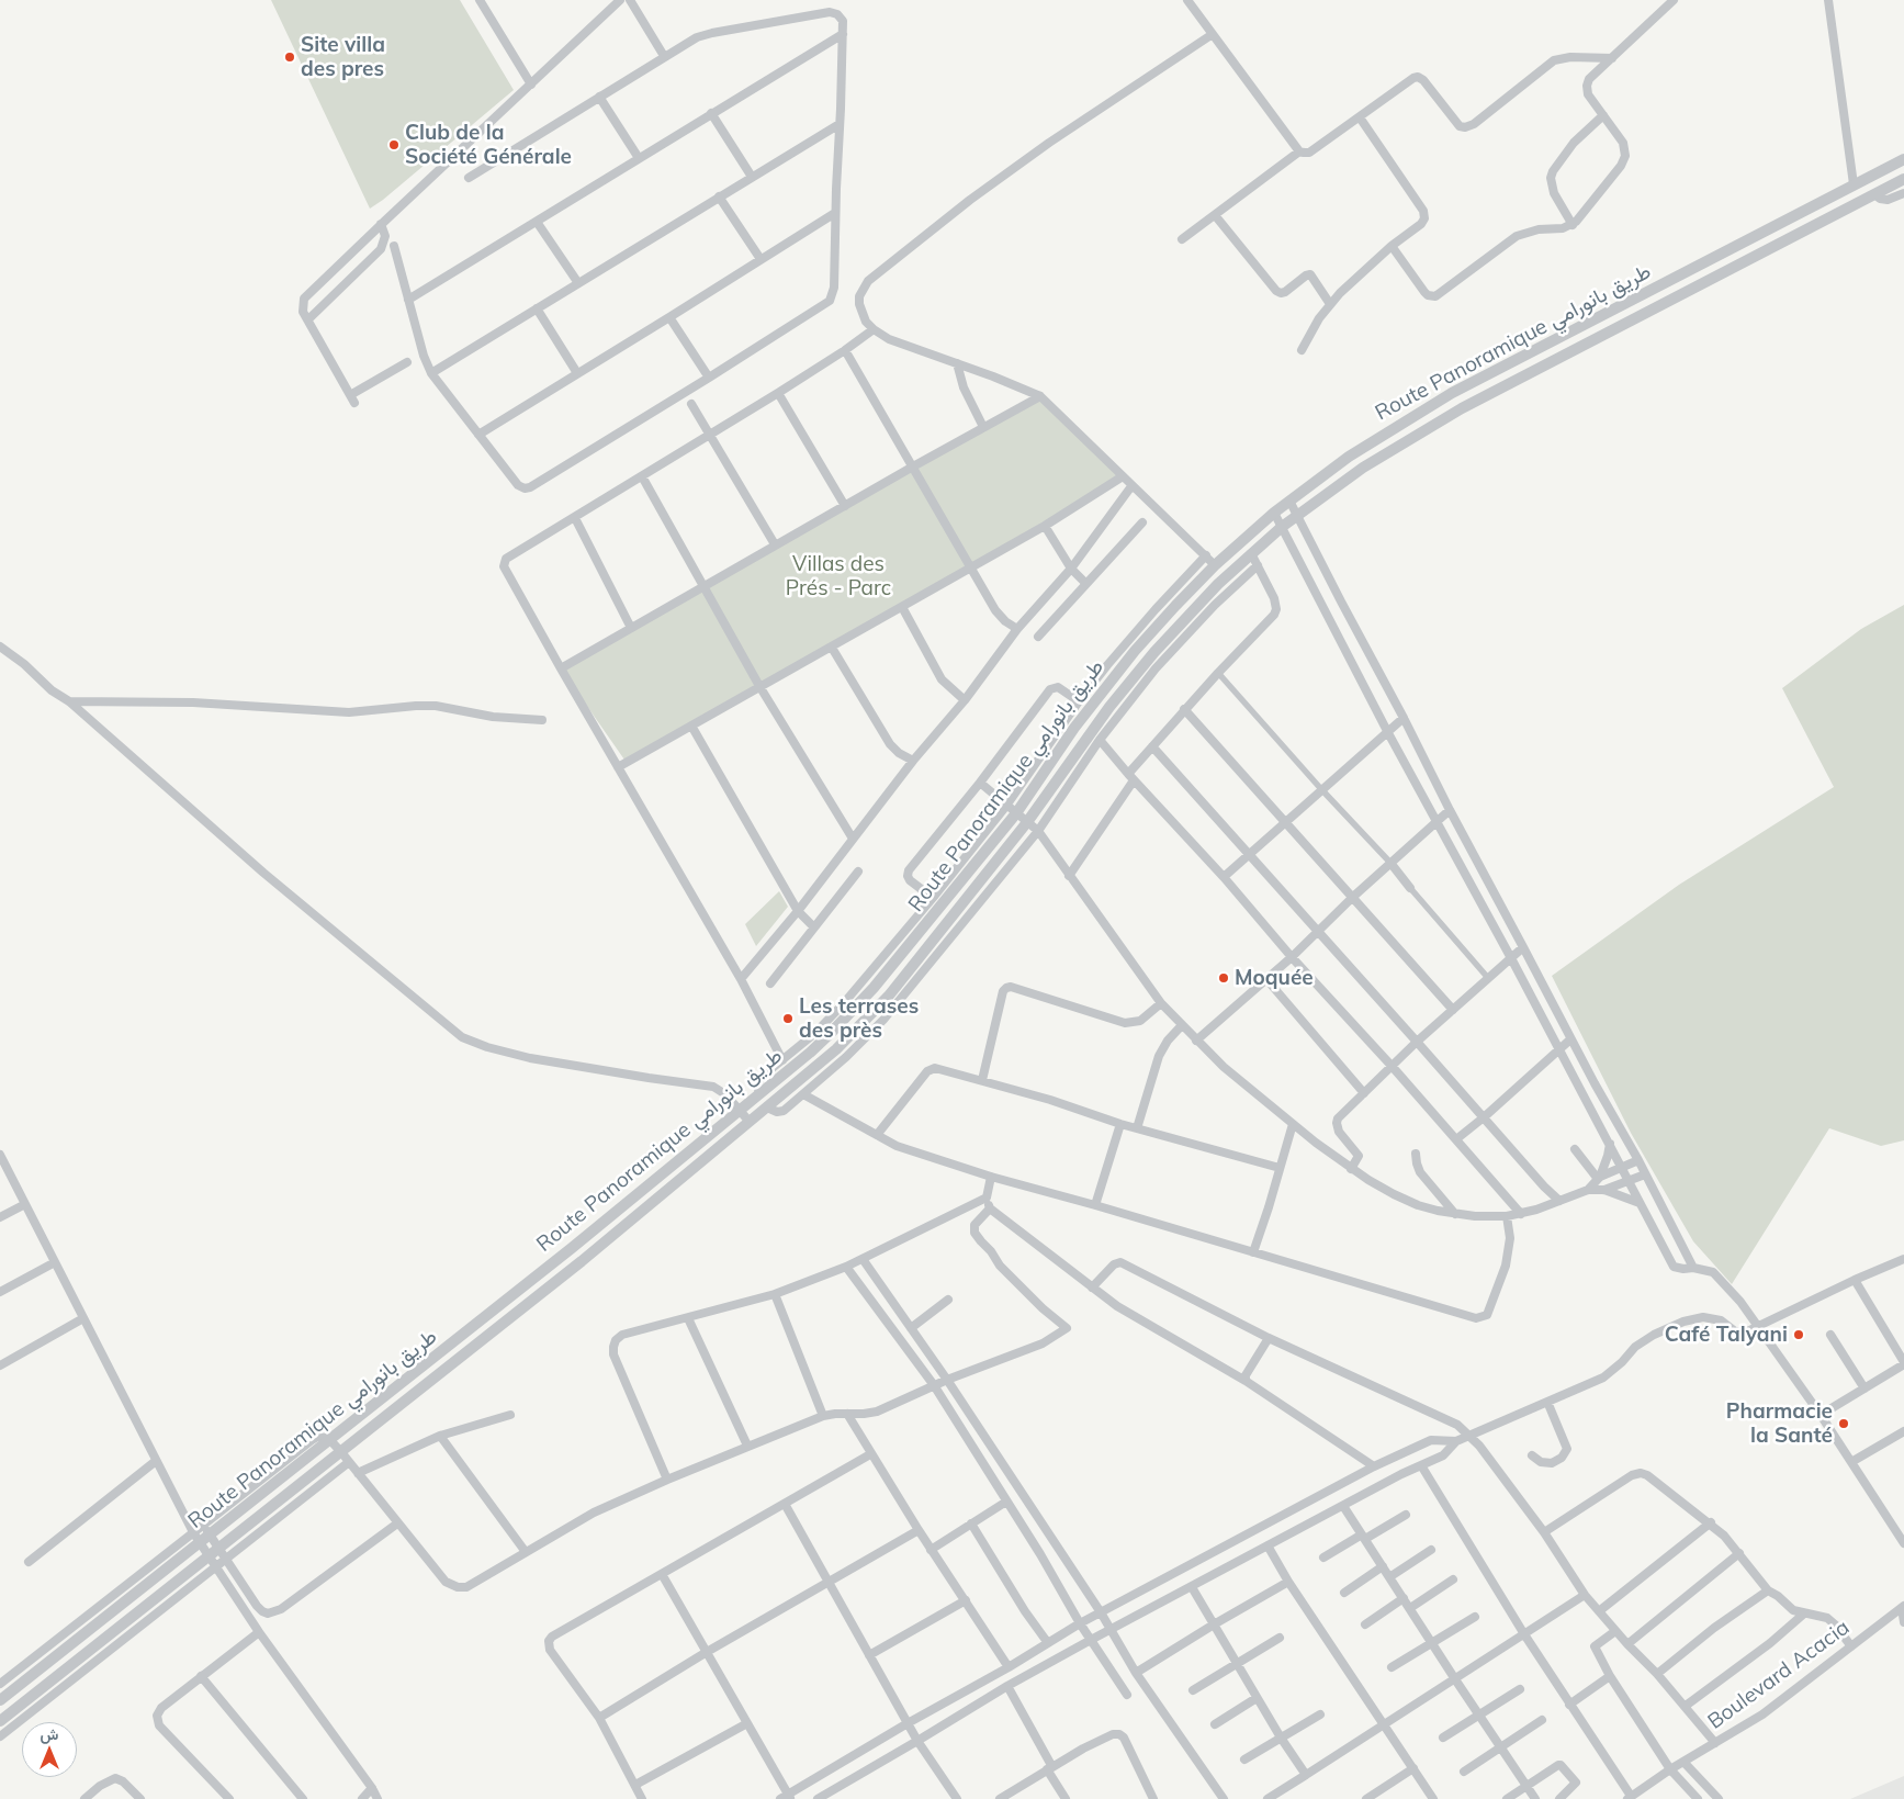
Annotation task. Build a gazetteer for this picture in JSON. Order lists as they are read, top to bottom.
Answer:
{
  "streets": {
    "street": ["Route Panoramique طريق بانورامي", "Boulevard Acacia"]
  },
  "parks": ["Villas des Prés - Parc"],
  "places": [
    "Site villa des pres",
    "Club de la Société Générale",
    "Moquée",
    "Les terrases des près",
    "Café Talyani",
    "Pharmacie la Santé"
  ],
  "north": "top"
}
